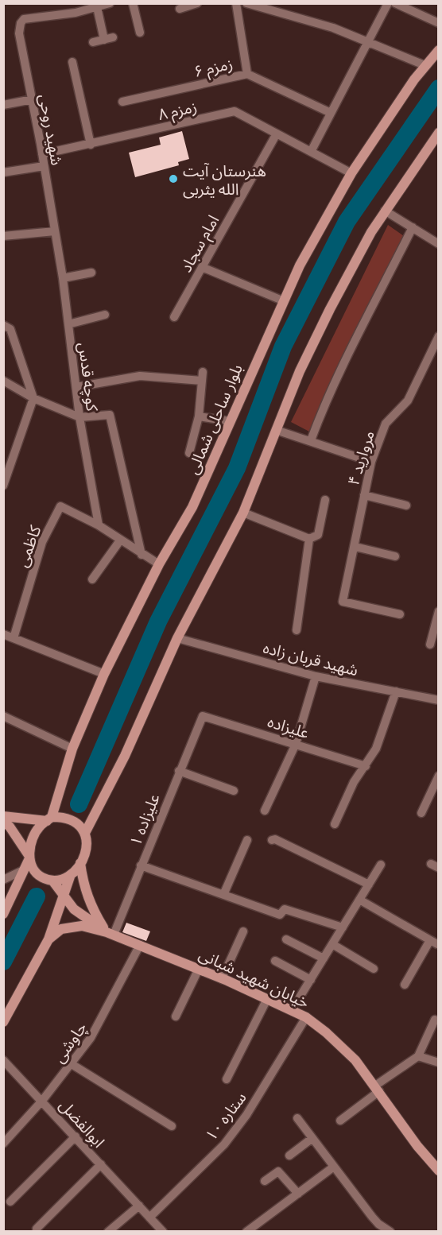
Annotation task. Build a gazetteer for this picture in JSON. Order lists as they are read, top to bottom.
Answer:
{
  "streets": {
    "main road": ["بلوار ساحلی شمالی", "خیابان شهید شبانی"],
    "street": [
      "زمزم ۶",
      "زمزم ۸",
      "شهید روحی",
      "امام سجاد",
      "کوچه قدس",
      "مروارید ۴",
      "کاظمی",
      "شهید قربان زاده",
      "علیزاده",
      "علیزاده ۱",
      "چاوشی",
      "ستاره ۱۰",
      "ابوالفضل"
    ]
  },
  "crossings": [
    ["زمزم ۸", "شهید روحی"],
    ["زمزم ۸", "امام سجاد"],
    ["زمزم ۸", "بلوار ساحلی شمالی"],
    ["شهید روحی", "کوچه قدس"],
    ["کوچه قدس", "کاظمی"],
    ["بلوار ساحلی شمالی", "خیابان شهید شبانی"],
    ["علیزاده", "علیزاده ۱"],
    ["علیزاده ۱", "خیابان شهید شبانی"],
    ["خیابان شهید شبانی", "چاوشی"],
    ["خیابان شهید شبانی", "ستاره ۱۰"],
    ["چاوشی", "ابوالفضل"],
    ["ستاره ۱۰", "ابوالفضل"]
  ],
  "places": ["هنرستان آیت الله یثربی"]
}
